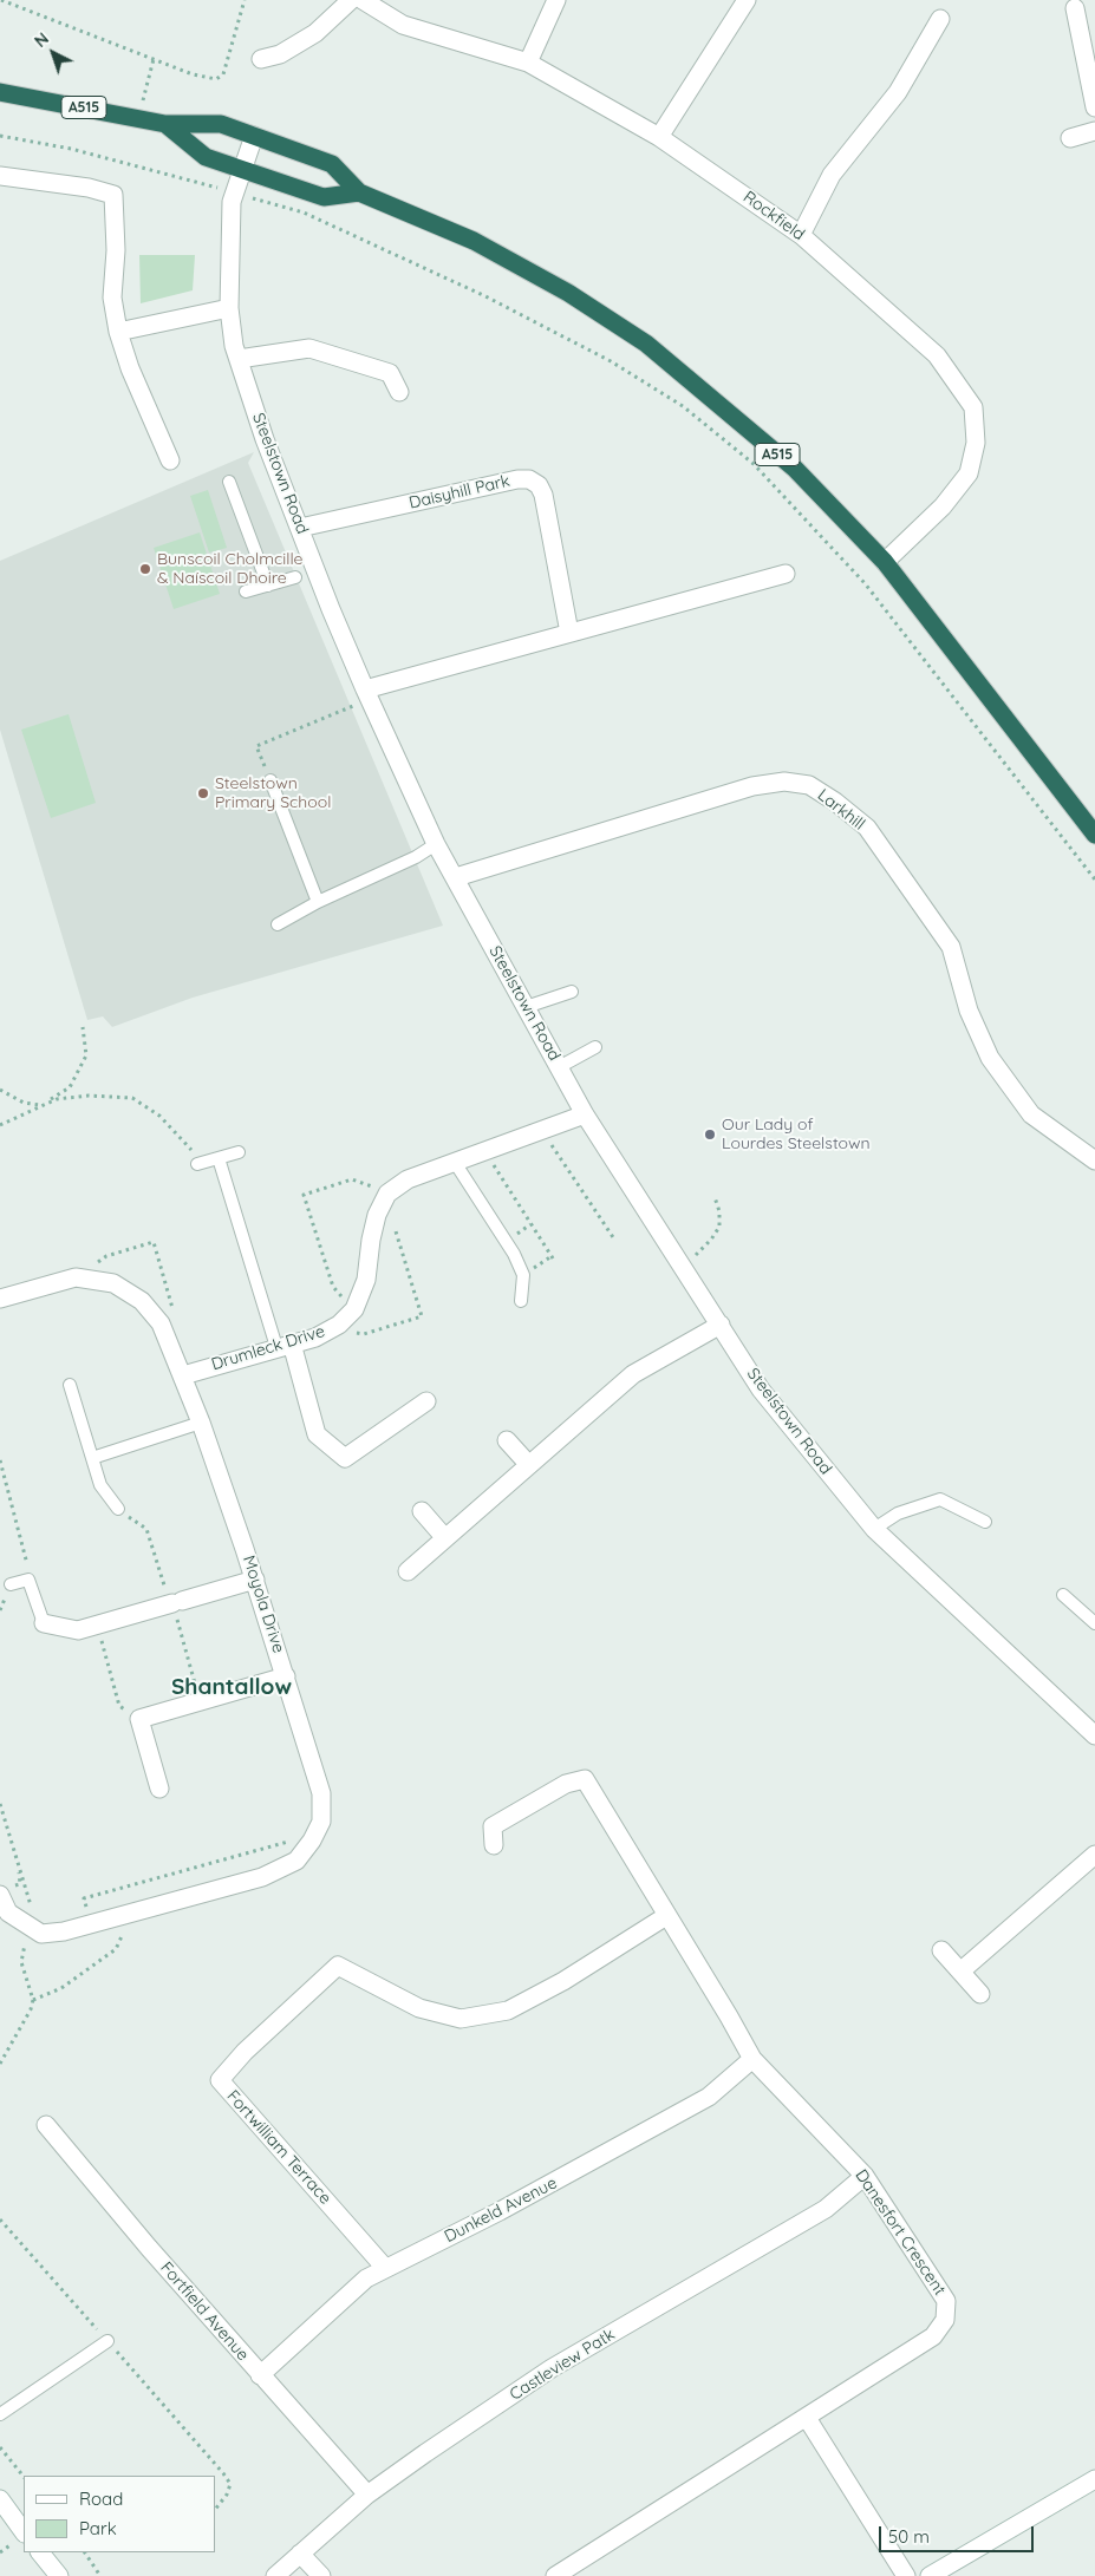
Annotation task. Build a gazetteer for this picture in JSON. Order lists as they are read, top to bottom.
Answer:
{
  "streets": {
    "highway": ["A515"],
    "street": [
      "Rockfield",
      "Steelstown Road",
      "Daisyhill Park",
      "Larkhill",
      "Drumleck Drive",
      "Moyola Drive",
      "Fortwilliam Terrace",
      "Dunkeld Avenue",
      "Danesfort Crescent",
      "Fortfield Avenue",
      "Castleview Patk"
    ]
  },
  "crossings": [
    ["A515", "Rockfield"],
    ["A515", "Steelstown Road"],
    ["Steelstown Road", "Daisyhill Park"],
    ["Steelstown Road", "Larkhill"],
    ["Drumleck Drive", "Moyola Drive"],
    ["Fortwilliam Terrace", "Dunkeld Avenue"],
    ["Fortwilliam Terrace", "Danesfort Crescent"],
    ["Dunkeld Avenue", "Danesfort Crescent"],
    ["Dunkeld Avenue", "Fortfield Avenue"],
    ["Danesfort Crescent", "Castleview Patk"],
    ["Fortfield Avenue", "Castleview Patk"]
  ],
  "districts": ["Shantallow"],
  "places": ["Bunscoil Cholmcille & Naíscoil Dhoire", "Steelstown Primary School", "Our Lady of Lourdes Steelstown"],
  "legend": ["Road", "Park"],
  "scale_bar": "50 m",
  "north": "top left"
}
